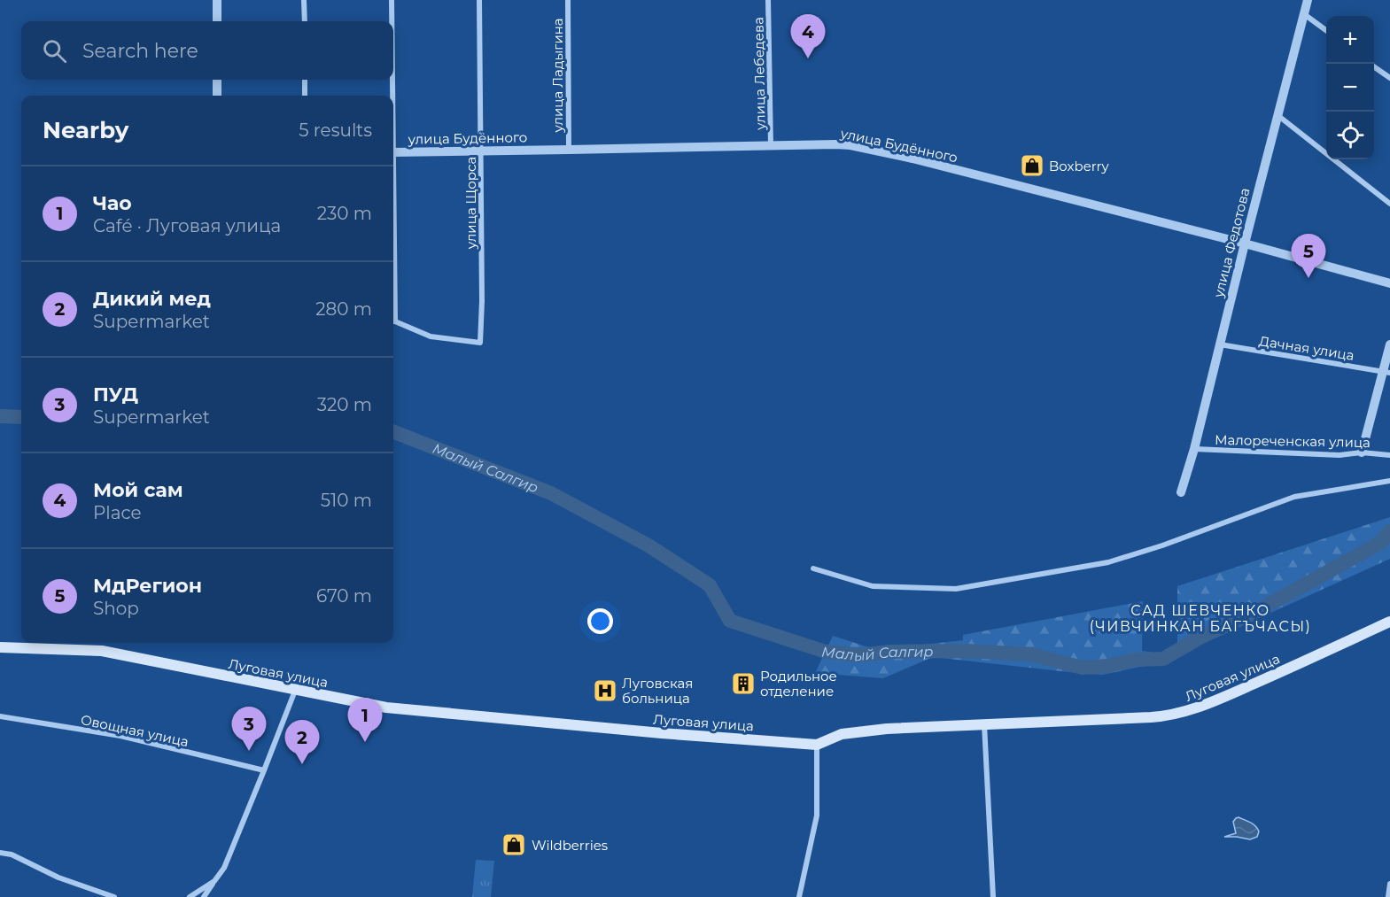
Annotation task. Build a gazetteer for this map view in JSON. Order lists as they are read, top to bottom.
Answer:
{
  "streets": {
    "main road": ["Луговая улица"],
    "street": [
      "улица Лебедева",
      "улица Ладыгина",
      "улица Будённого",
      "улица Щорса",
      "улица Федотова",
      "Дачная улица",
      "Малореченская улица",
      "Овощная улица"
    ]
  },
  "crossings": [
    ["улица Лебедева", "улица Будённого"],
    ["улица Ладыгина", "улица Будённого"],
    ["улица Будённого", "улица Щорса"],
    ["улица Будённого", "улица Федотова"],
    ["улица Федотова", "Дачная улица"],
    ["улица Федотова", "Малореченская улица"]
  ],
  "districts": ["САД ШЕВЧЕНКО (ЧИВЧИНКАН БАГЪЧАСЫ)"],
  "water": ["Малый Салгир"],
  "places": {
    "shop": ["Boxberry", "Wildberries"],
    "building": ["Родильное отделение"],
    "hospital": ["Луговская больница"]
  },
  "page": {
    "pins": [
      "4",
      "5",
      "1",
      "3",
      "2"
    ],
    "map_buttons": ["+", "−"],
    "search": "Search here",
    "heading": ["Nearby", "5 results"],
    "list": [
      {
        "mark": "1",
        "name": "Чао",
        "note": "Café · Луговая улица",
        "value": "230 m"
      },
      {
        "mark": "2",
        "name": "Дикий мед",
        "note": "Supermarket",
        "value": "280 m"
      },
      {
        "mark": "3",
        "name": "ПУД",
        "note": "Supermarket",
        "value": "320 m"
      },
      {
        "mark": "4",
        "name": "Мой сам",
        "note": "Place",
        "value": "510 m"
      },
      {
        "mark": "5",
        "name": "МдРегион",
        "note": "Shop",
        "value": "670 m"
      }
    ]
  }
}
